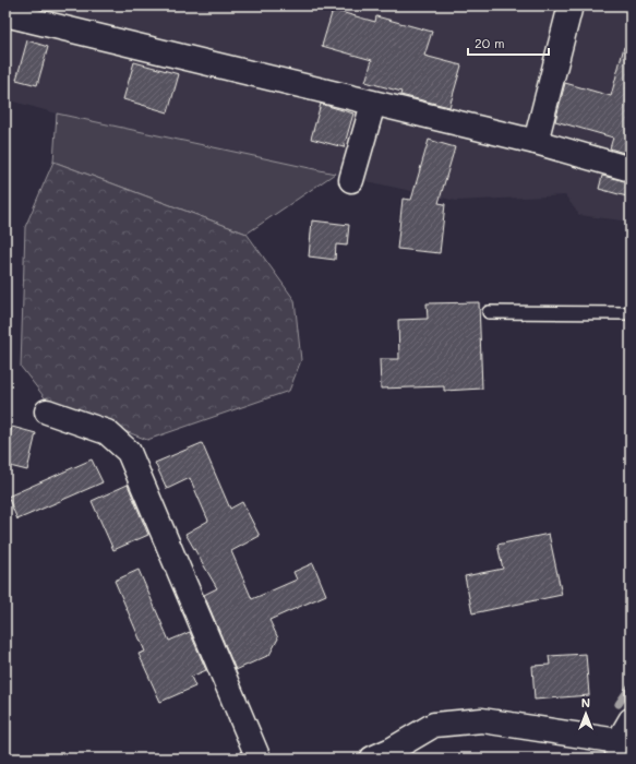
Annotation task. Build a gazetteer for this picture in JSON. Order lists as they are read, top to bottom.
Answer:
{
  "scale_bar": "20 m",
  "north": "top"
}
